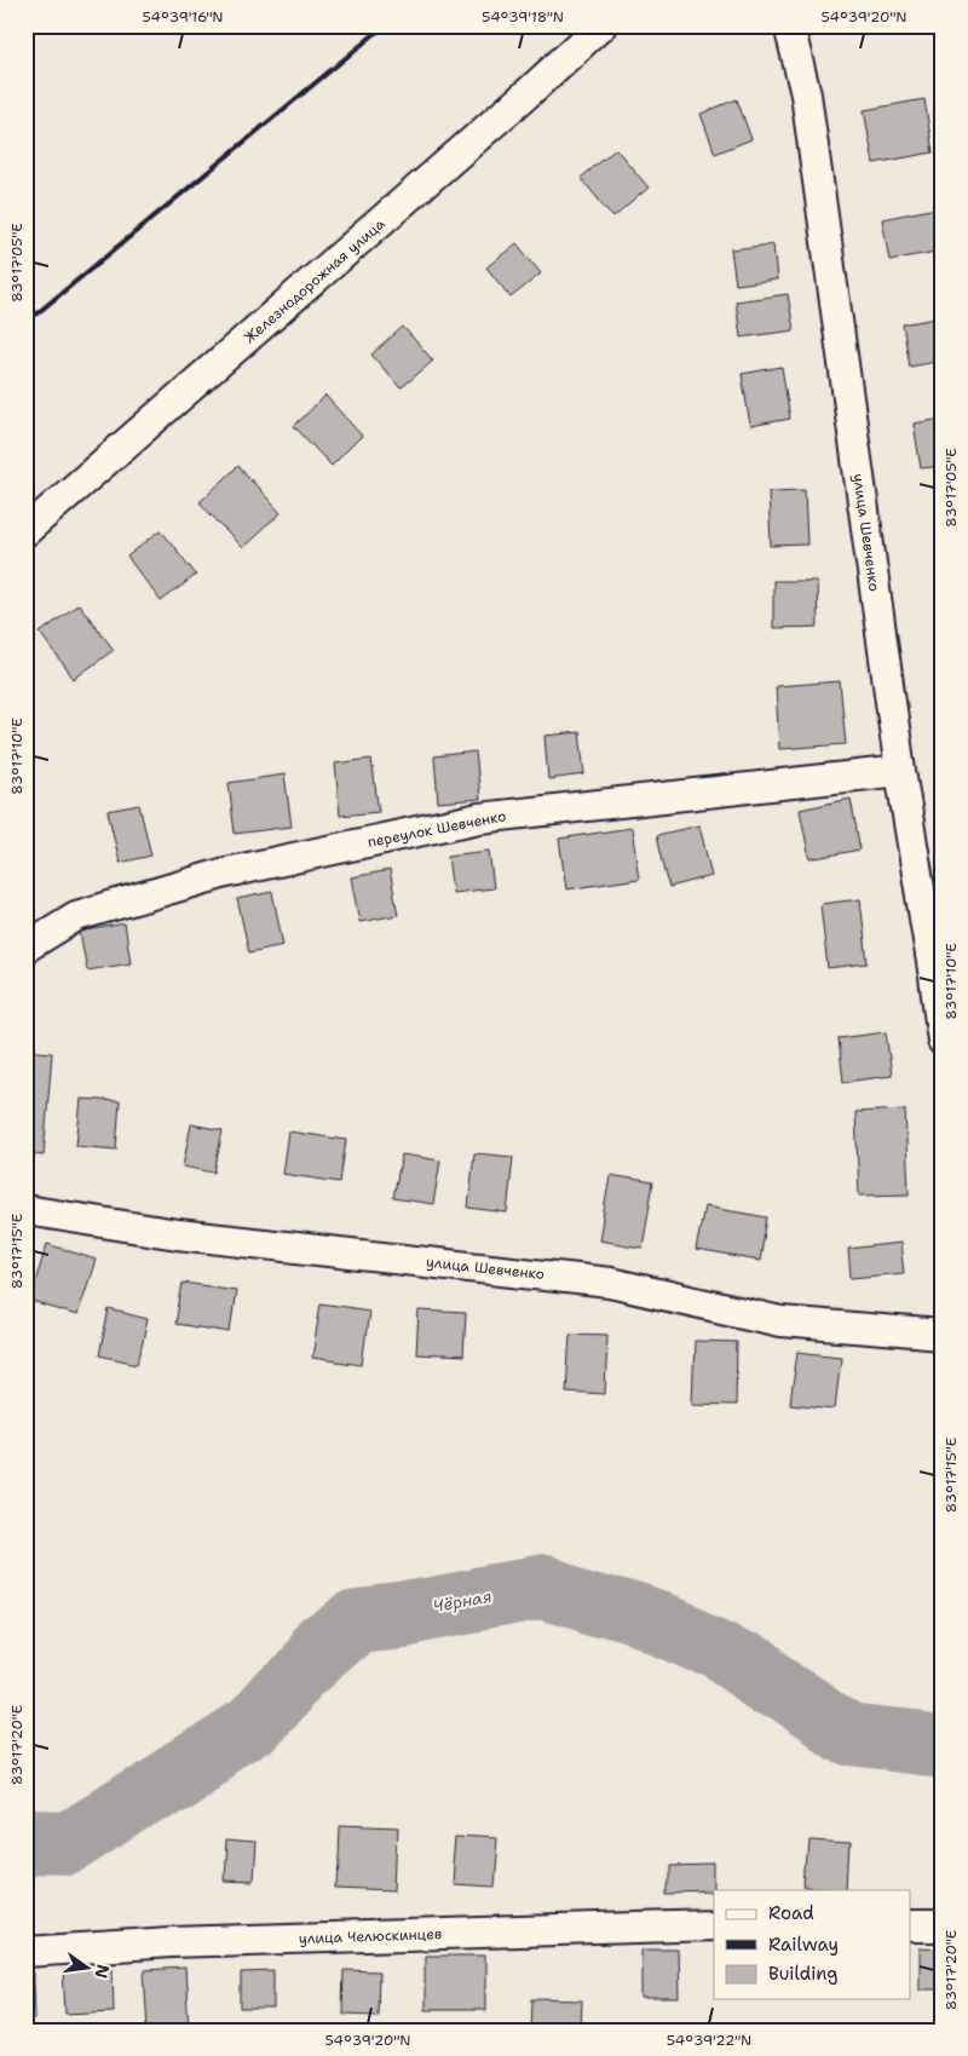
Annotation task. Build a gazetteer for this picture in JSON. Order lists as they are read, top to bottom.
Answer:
{
  "streets": {
    "street": [
      "Железнодорожная улица",
      "улица Шевченко",
      "переулок Шевченко",
      "улица Челюскинцев"
    ]
  },
  "crossings": [
    ["улица Шевченко", "переулок Шевченко"]
  ],
  "water": ["Чёрная"],
  "legend": ["Road", "Railway", "Building"],
  "north": "right",
  "coordinates": [
    "54°39'16\"N",
    "54°39'18\"N",
    "54°39'20\"N",
    "83°17'05\"E",
    "83°17'10\"E",
    "83°17'15\"E",
    "83°17'20\"E",
    "54°39'22\"N"
  ]
}
